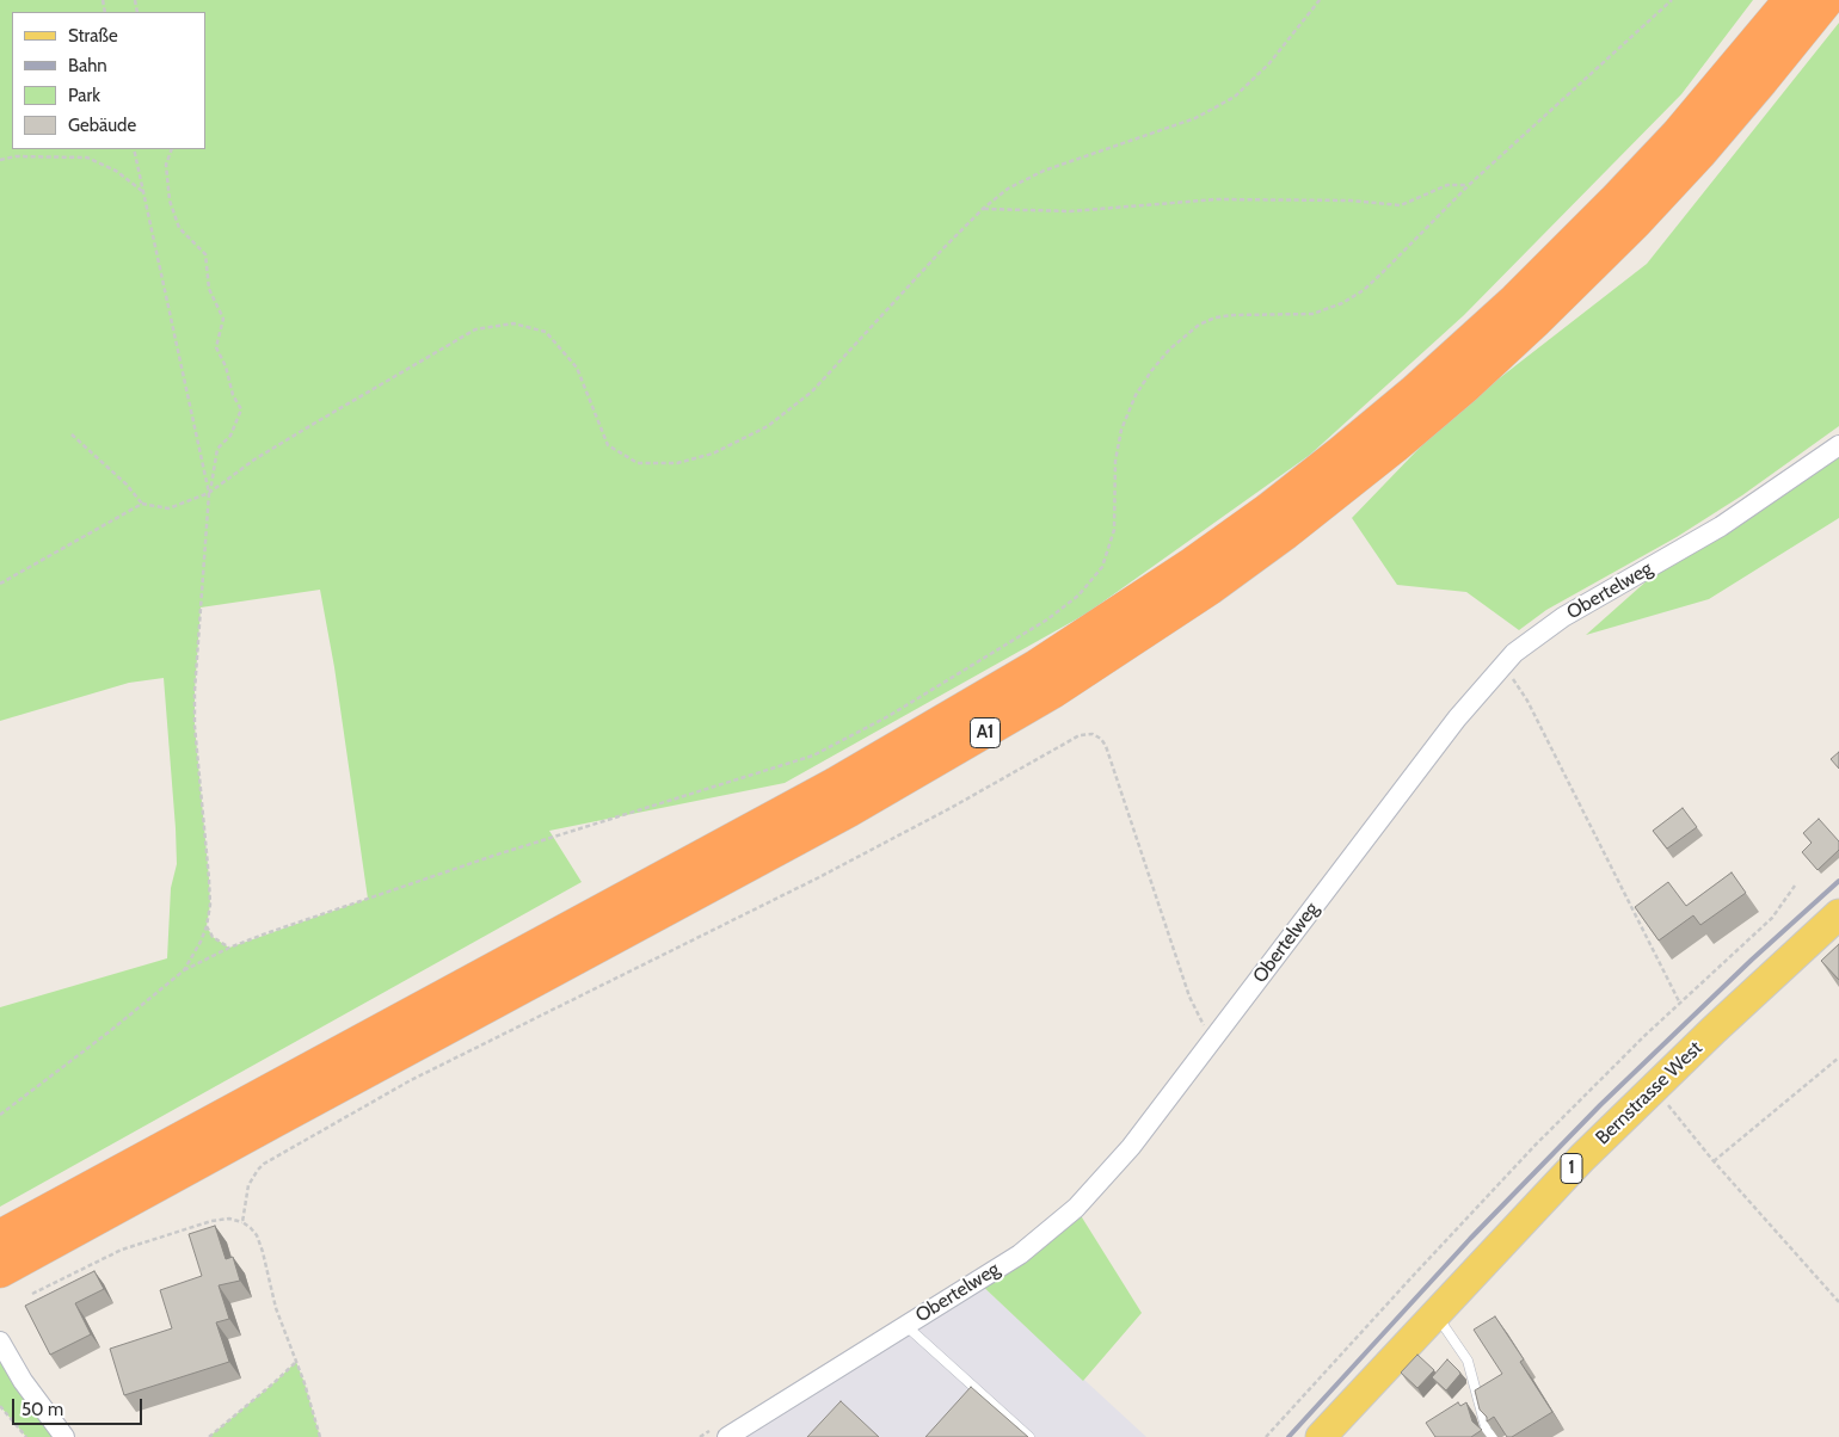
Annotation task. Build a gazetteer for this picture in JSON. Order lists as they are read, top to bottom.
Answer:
{
  "streets": {
    "highway": ["A1"],
    "main road": ["Bernstrasse West", "1"],
    "street": ["Obertelweg"]
  },
  "legend": [
    "Straße",
    "Bahn",
    "Park",
    "Gebäude"
  ],
  "scale_bar": "50 m"
}
